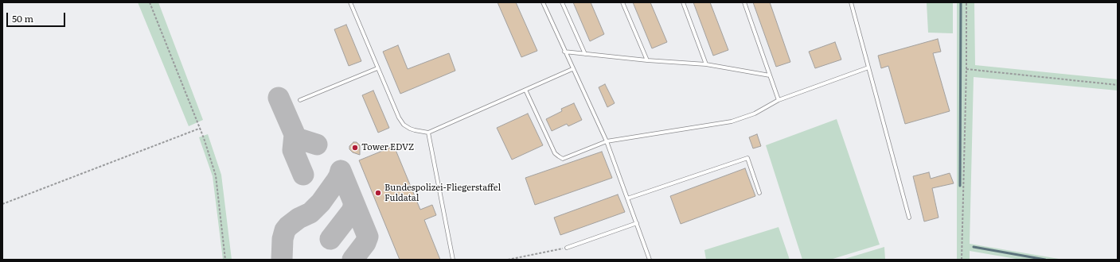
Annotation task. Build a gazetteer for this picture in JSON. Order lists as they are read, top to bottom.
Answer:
{
  "places": ["Tower EDVZ", "Bundespolizei-Fliegerstaffel Fuldatal"],
  "scale_bar": "50 m"
}
